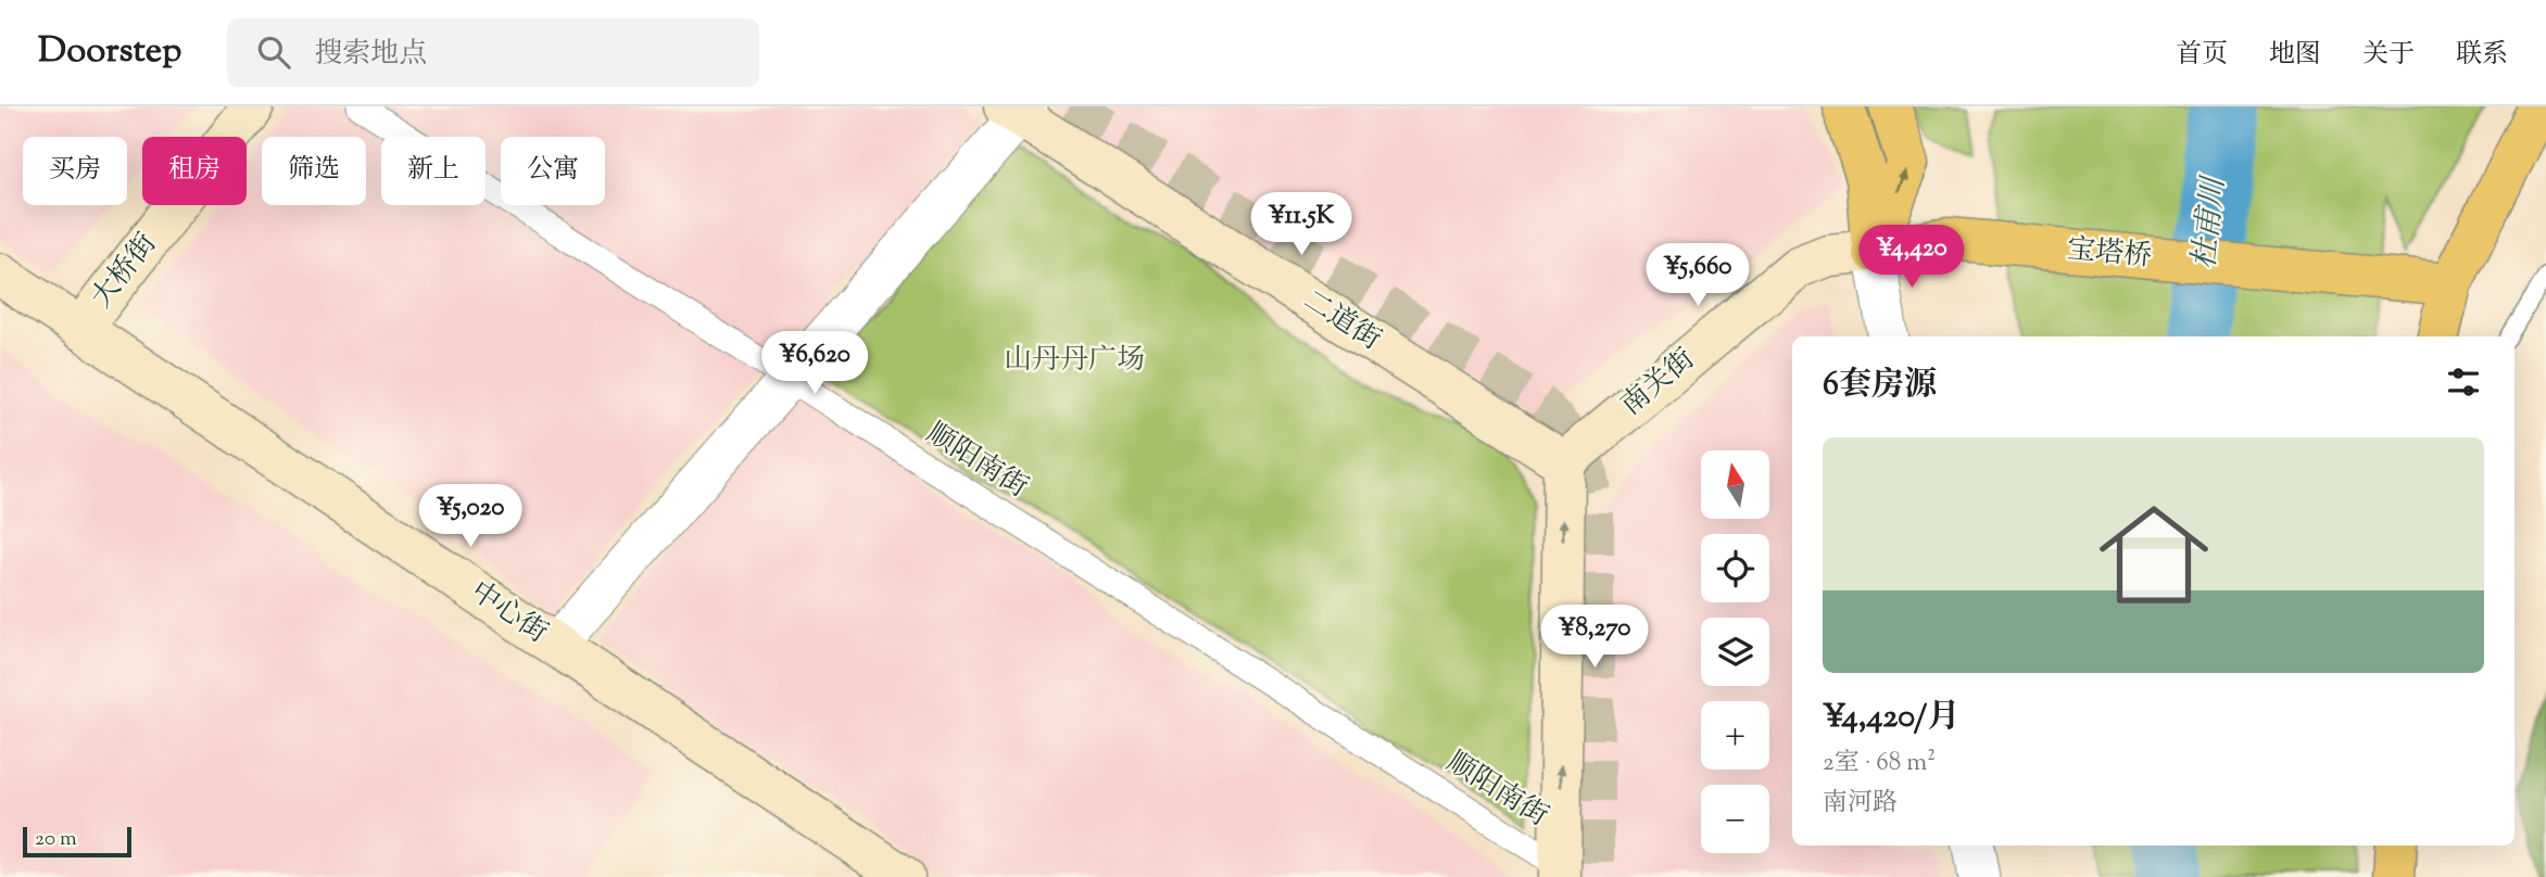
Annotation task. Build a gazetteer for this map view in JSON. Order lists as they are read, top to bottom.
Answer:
{
  "streets": {
    "main road": [
      "宝塔桥",
      "大桥街",
      "二道街",
      "南关街",
      "中心街"
    ],
    "street": ["顺阳南街"]
  },
  "crossings": [
    ["宝塔桥", "南关街"],
    ["大桥街", "中心街"],
    ["二道街", "南关街"]
  ],
  "water": ["杜甫川"],
  "parks": ["山丹丹广场"],
  "scale_bar": "20 m",
  "north": "top",
  "page": {
    "header": "Doorstep",
    "search": "搜索地点",
    "nav": [
      "首页",
      "地图",
      "关于",
      "联系"
    ],
    "chip": [
      "买房",
      "租房",
      "筛选",
      "新上",
      "公寓"
    ],
    "price": [
      "¥11.5K",
      "¥4,420",
      "¥5,660",
      "¥6,620",
      "¥5,020",
      "¥8,270"
    ],
    "heading": "6套房源",
    "list": [
      {
        "name": "¥4,420/月",
        "note": "2室 · 68 m² · 南河路"
      }
    ],
    "map_buttons": ["+", "−"],
    "scale": "20 m"
  }
}
